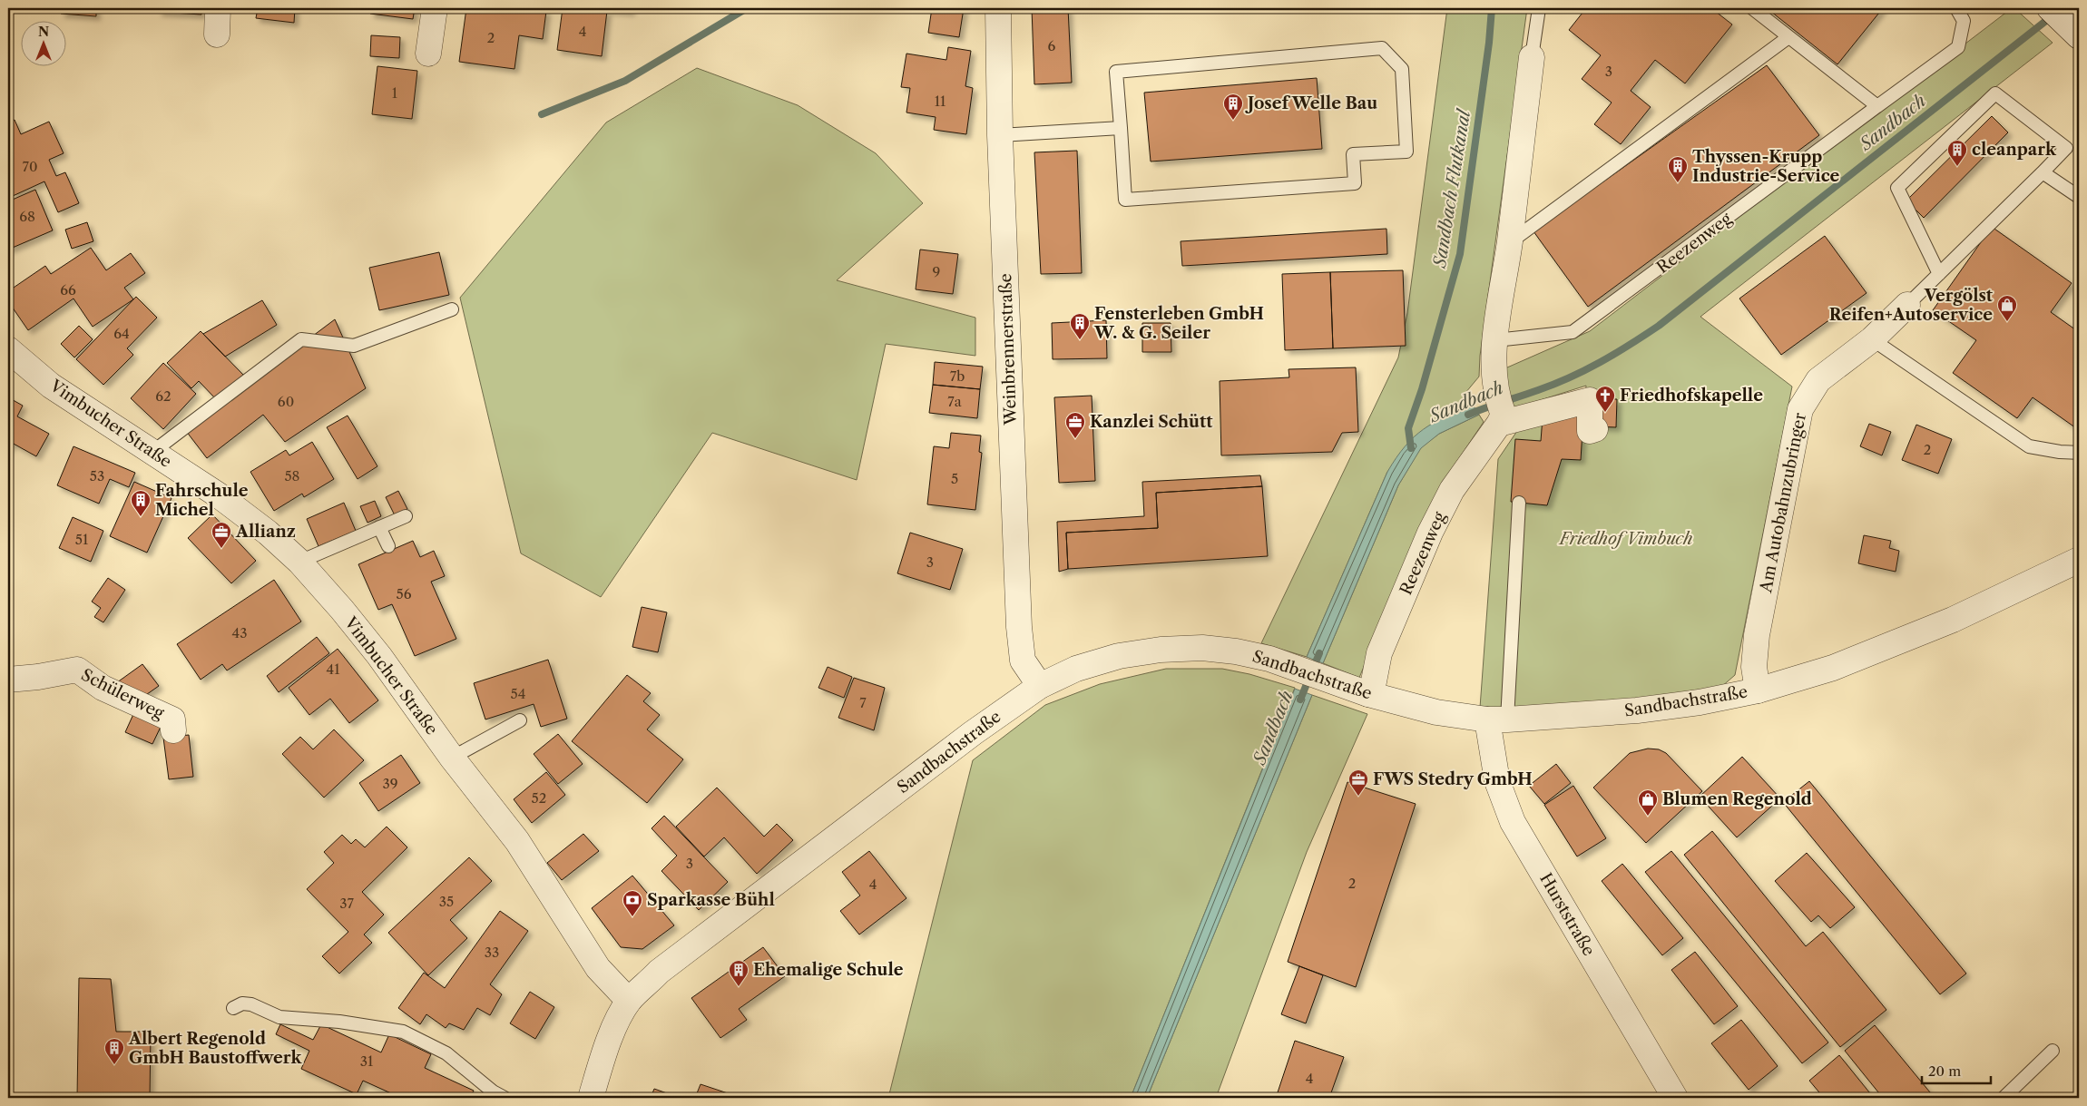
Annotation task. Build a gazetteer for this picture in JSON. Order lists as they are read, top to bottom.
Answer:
{
  "streets": {
    "street": [
      "Reezenweg",
      "Weinbrennerstraße",
      "Vimbucher Straße",
      "Am Autobahnzubringer",
      "Sandbachstraße",
      "Schülerweg",
      "Hurststraße"
    ]
  },
  "crossings": [
    ["Reezenweg", "Sandbachstraße"],
    ["Weinbrennerstraße", "Sandbachstraße"],
    ["Vimbucher Straße", "Sandbachstraße"],
    ["Am Autobahnzubringer", "Sandbachstraße"],
    ["Sandbachstraße", "Hurststraße"]
  ],
  "water": ["Sandbach", "Sandbach Flutkanal"],
  "parks": ["Friedhof Vimbuch"],
  "places": {
    "building": [
      "Josef Welle Bau",
      "cleanpark",
      "Thyssen-Krupp Industrie-Service",
      "Fensterleben GmbH W. & G. Seiler",
      "Fahrschule Michel",
      "Ehemalige Schule",
      "Albert Regenold GmbH Baustoffwerk"
    ],
    "shop": ["Vergölst Reifen+Autoservice", "Blumen Regenold"],
    "church": ["Friedhofskapelle"],
    "office": ["Kanzlei Schütt", "Allianz", "FWS Stedry GmbH"],
    "bank": ["Sparkasse Bühl"]
  },
  "house_numbers": [
    "4",
    "2",
    "6",
    "3",
    "1",
    "11",
    "70",
    "68",
    "9",
    "66",
    "64",
    "7b",
    "62",
    "60",
    "7a",
    "2",
    "53",
    "58",
    "5",
    "51",
    "3",
    "56",
    "43",
    "41",
    "54",
    "7",
    "39",
    "52",
    "3",
    "2",
    "4",
    "35",
    "37",
    "33",
    "31",
    "4"
  ],
  "scale_bar": "20 m",
  "north": "top"
}
